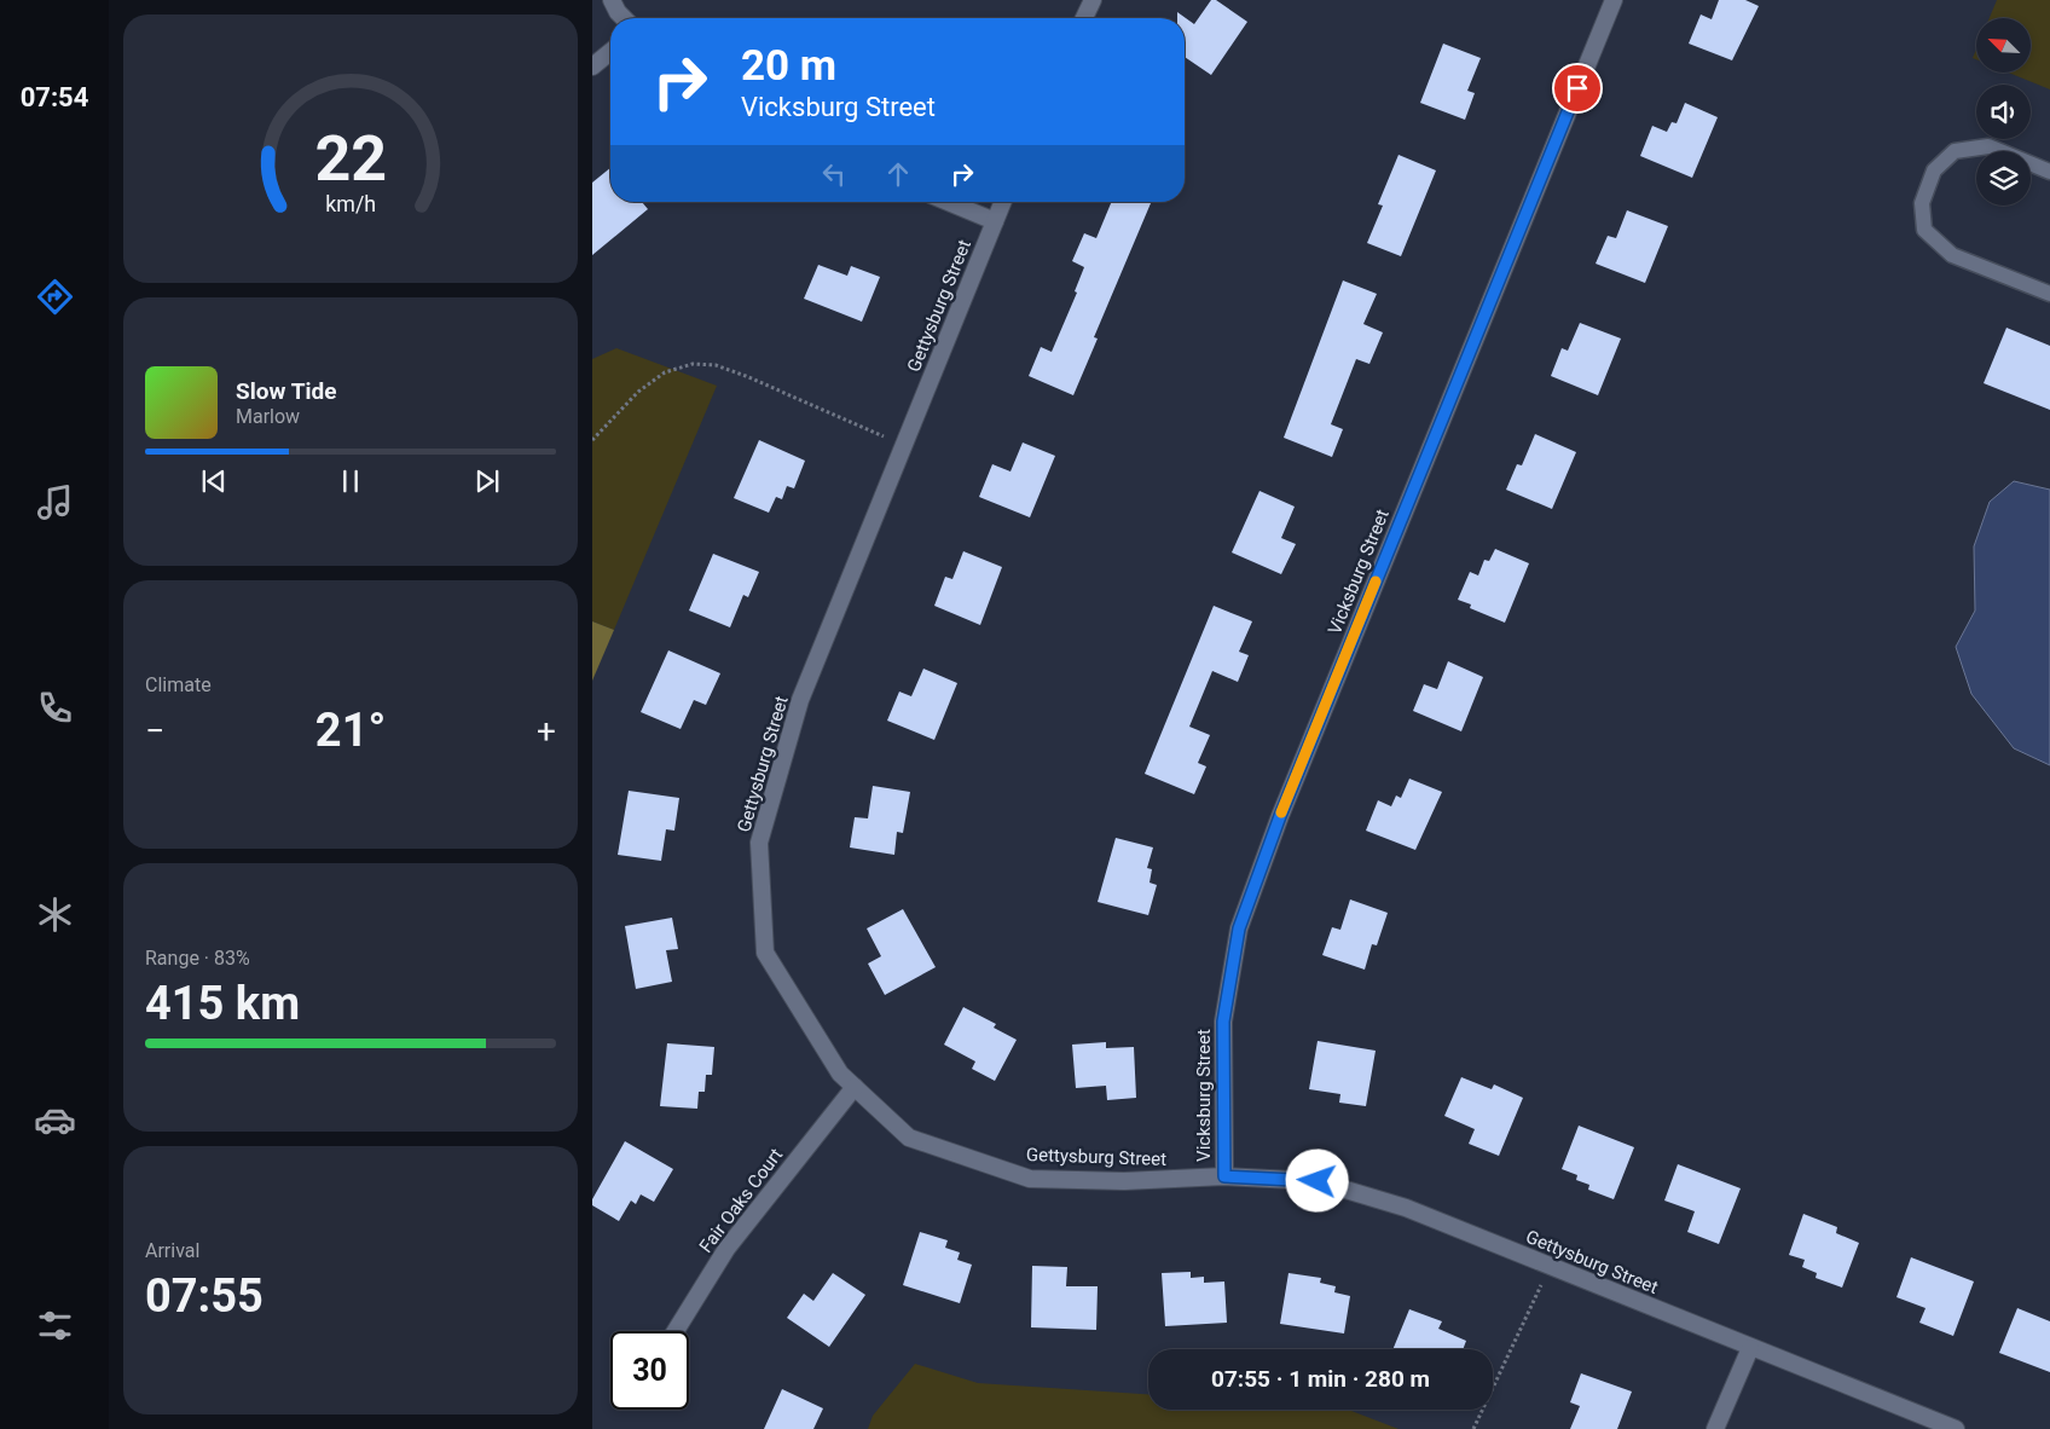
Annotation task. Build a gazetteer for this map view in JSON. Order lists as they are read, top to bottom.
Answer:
{
  "streets": {
    "street": ["Gettysburg Street", "Vicksburg Street", "Fair Oaks Court"]
  },
  "crossings": [
    ["Gettysburg Street", "Vicksburg Street"],
    ["Gettysburg Street", "Fair Oaks Court"]
  ],
  "north": "top left",
  "page": {
    "tabs": "07:54",
    "turn": ["20 m", "Vicksburg Street"],
    "song": ["Slow Tide", "Marlow"],
    "tile": [
      "Climate",
      ["Range · 83%", "415 km"],
      ["Arrival", "07:55"]
    ],
    "heat": ["−", "21°", "+"],
    "limit": "30",
    "trip": "07:55 · 1 min · 280 m",
    "gauge": ["22", "km/h"]
  }
}
